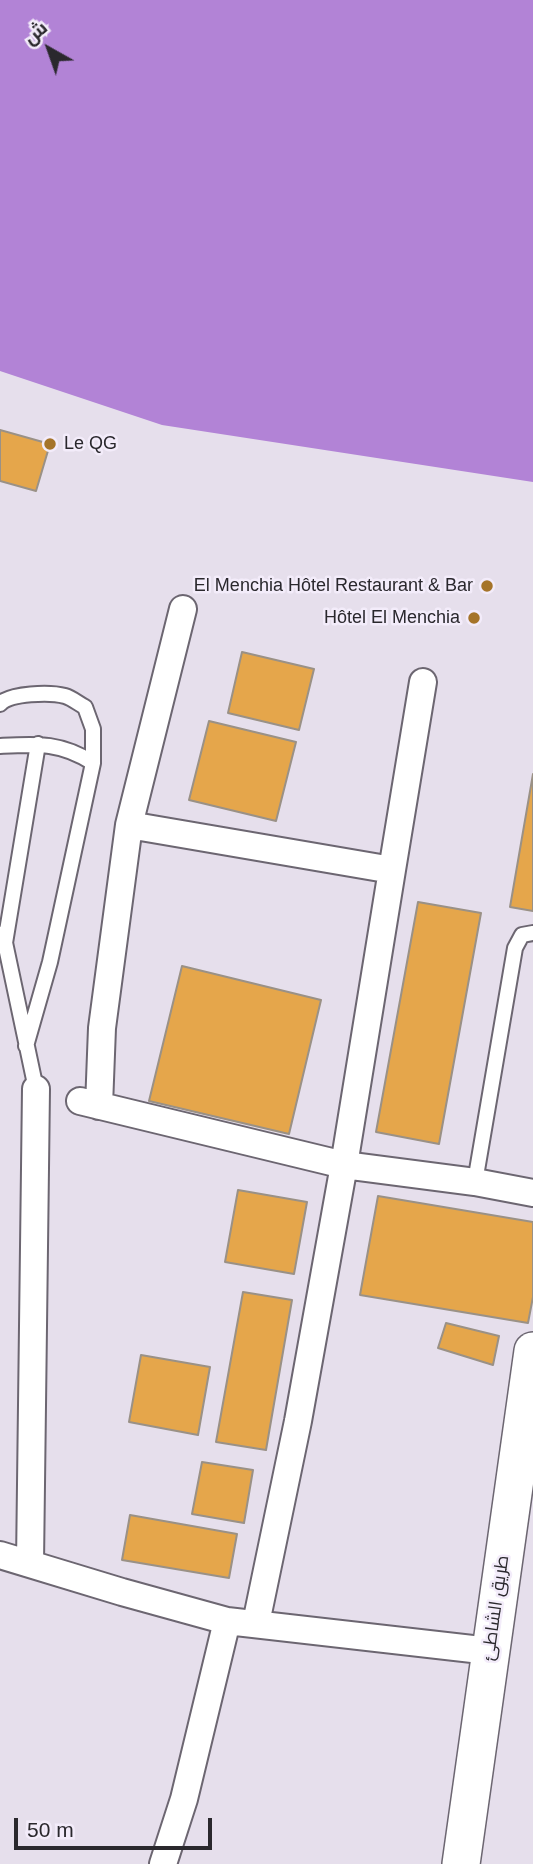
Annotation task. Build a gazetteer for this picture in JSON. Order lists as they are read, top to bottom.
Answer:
{
  "streets": {
    "street": ["طريق الشاطئ"]
  },
  "places": ["Le QG", "El Menchia Hôtel Restaurant & Bar", "Hôtel El Menchia"],
  "scale_bar": "50 m",
  "north": "top left"
}
